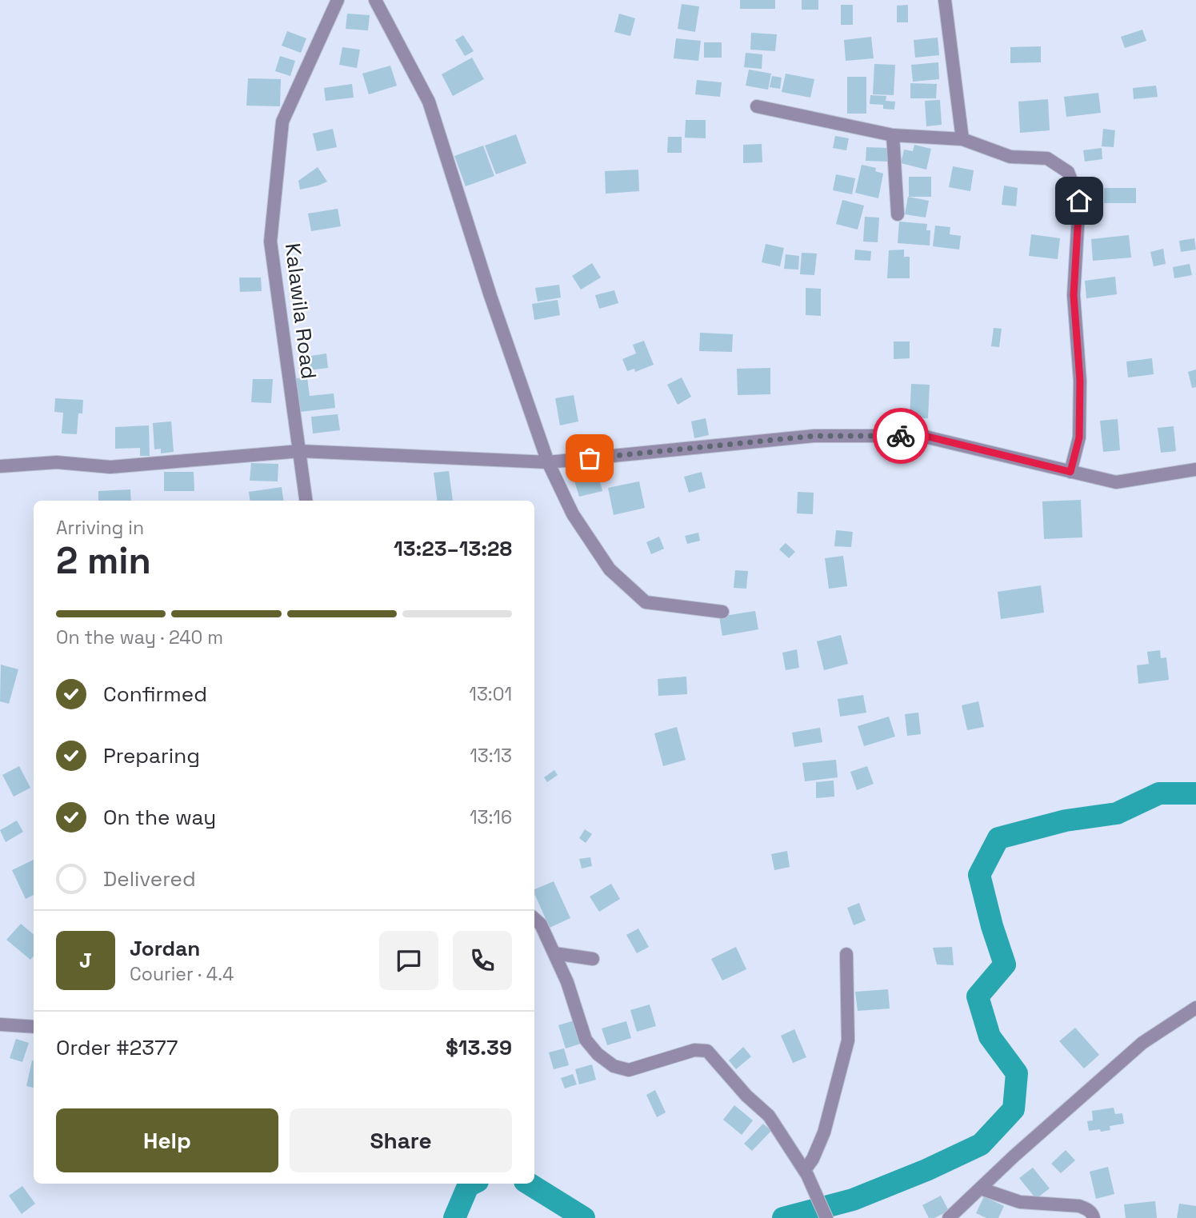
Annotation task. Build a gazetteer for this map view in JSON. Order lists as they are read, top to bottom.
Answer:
{
  "streets": {
    "street": ["Kalawila Road"]
  },
  "page": {
    "heading": ["2 min", "Arriving in", "13:23–13:28"],
    "panel": [
      "Jordan",
      "Courier · 4.4",
      "Order #2377",
      "$13.39"
    ],
    "bar": "On the way · 240 m",
    "list": [
      ["Confirmed", "13:01"],
      ["Preparing", "13:13"],
      ["On the way", "13:16"],
      "Delivered"
    ],
    "round": "J",
    "buttons": ["Help", "Share"]
  }
}
